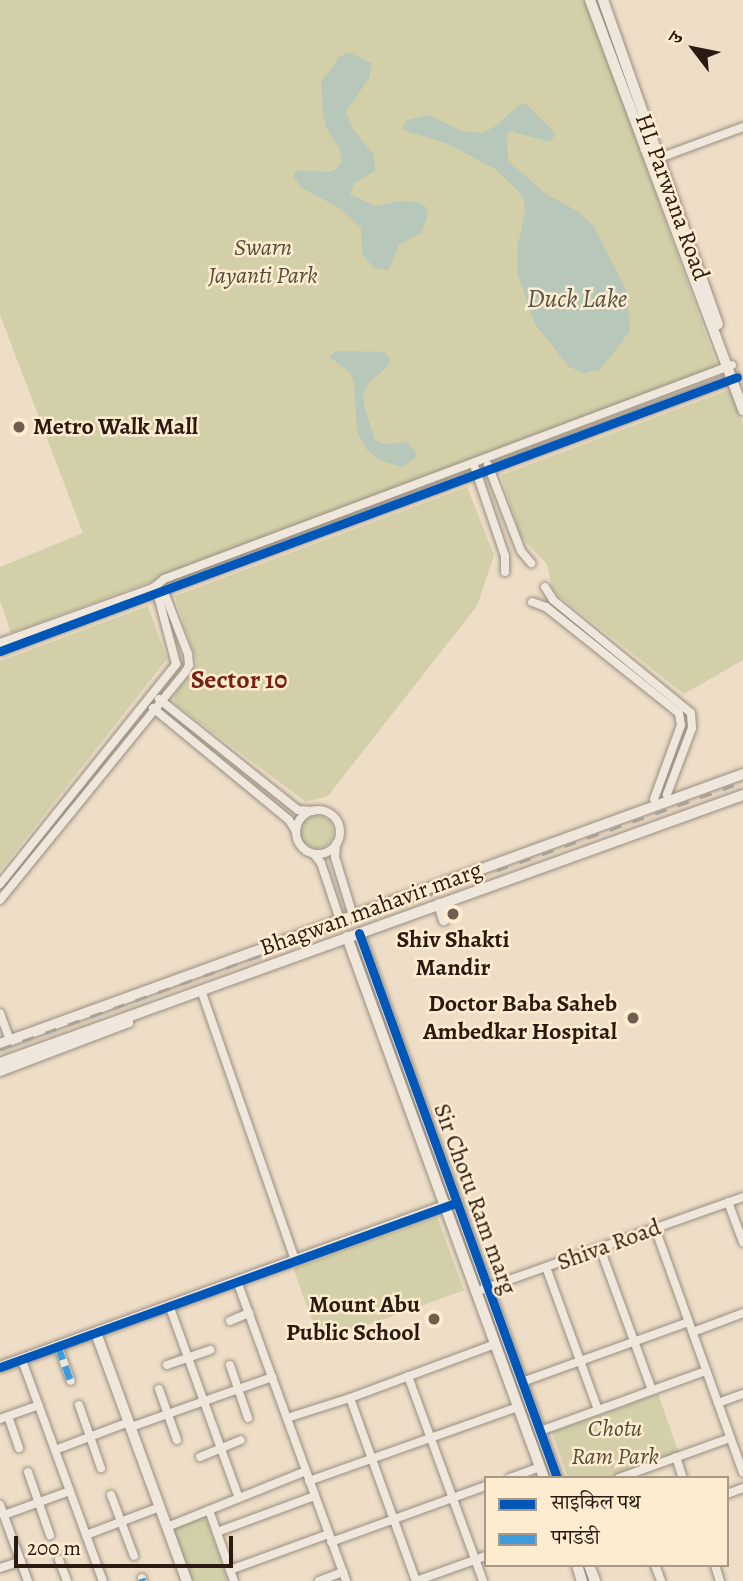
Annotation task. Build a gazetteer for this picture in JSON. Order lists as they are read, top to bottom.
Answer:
{
  "streets": {
    "street": [
      "HL Parwana Road",
      "Bhagwan mahavir marg",
      "Sir Chotu Ram marg",
      "Shiva Road"
    ]
  },
  "crossings": [
    ["Bhagwan mahavir marg", "Sir Chotu Ram marg"],
    ["Sir Chotu Ram marg", "Shiva Road"]
  ],
  "districts": ["Sector 10"],
  "water": ["Duck Lake"],
  "parks": ["Swarn Jayanti Park", "Chotu Ram Park"],
  "places": [
    "Metro Walk Mall",
    "Shiv Shakti Mandir",
    "Doctor Baba Saheb Ambedkar Hospital",
    "Mount Abu Public School"
  ],
  "legend": ["साइकिल पथ", "पगडंडी"],
  "scale_bar": "200 m",
  "north": "top left"
}
